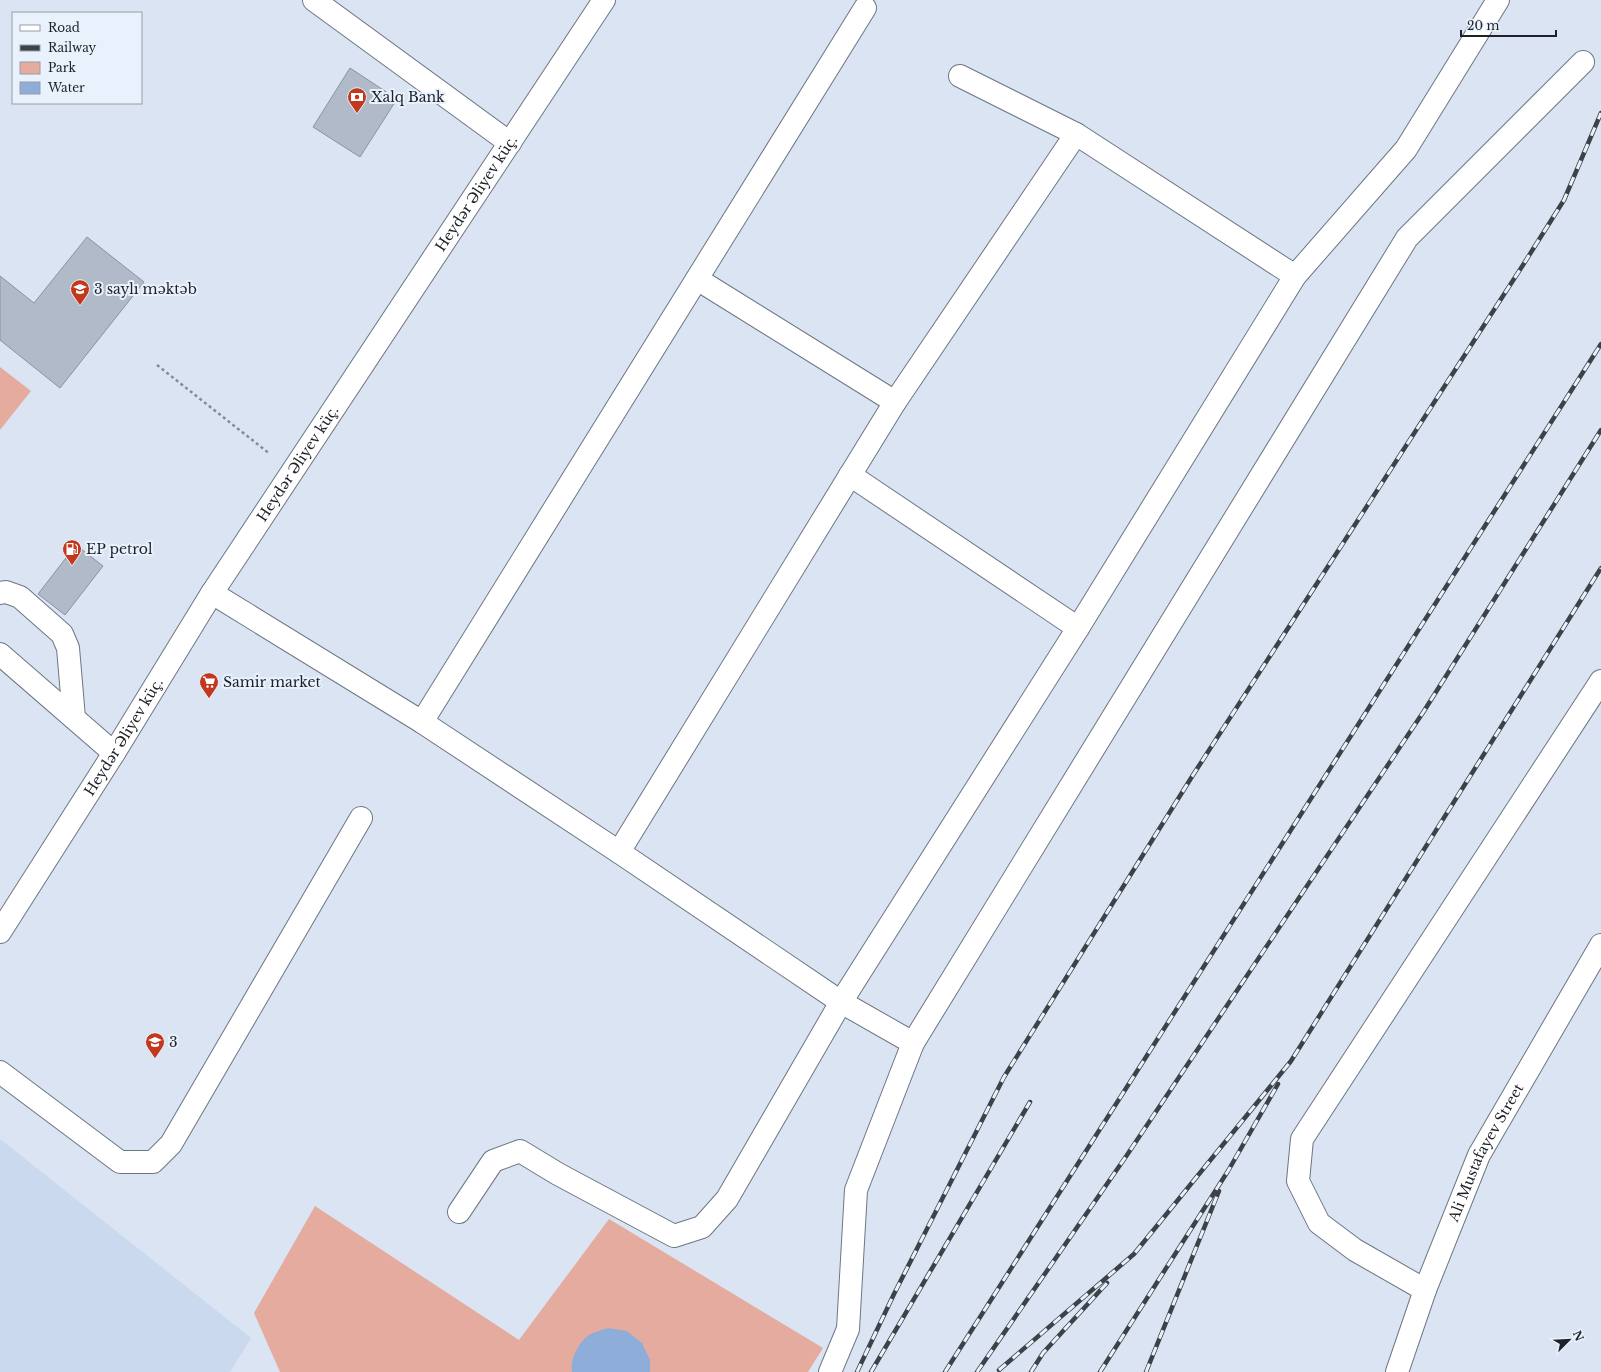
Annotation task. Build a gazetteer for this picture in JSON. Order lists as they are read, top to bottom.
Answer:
{
  "streets": {
    "street": ["Heydər Əliyev küç.", "Ali Mustafayev Street"]
  },
  "places": {
    "bank": ["Xalq Bank"],
    "school or university": ["3 saylı məktəb", "3"],
    "fuel station": ["EP petrol"],
    "supermarket": ["Samir market"]
  },
  "legend": [
    "Road",
    "Railway",
    "Park",
    "Water"
  ],
  "scale_bar": "20 m",
  "north": "top right"
}
